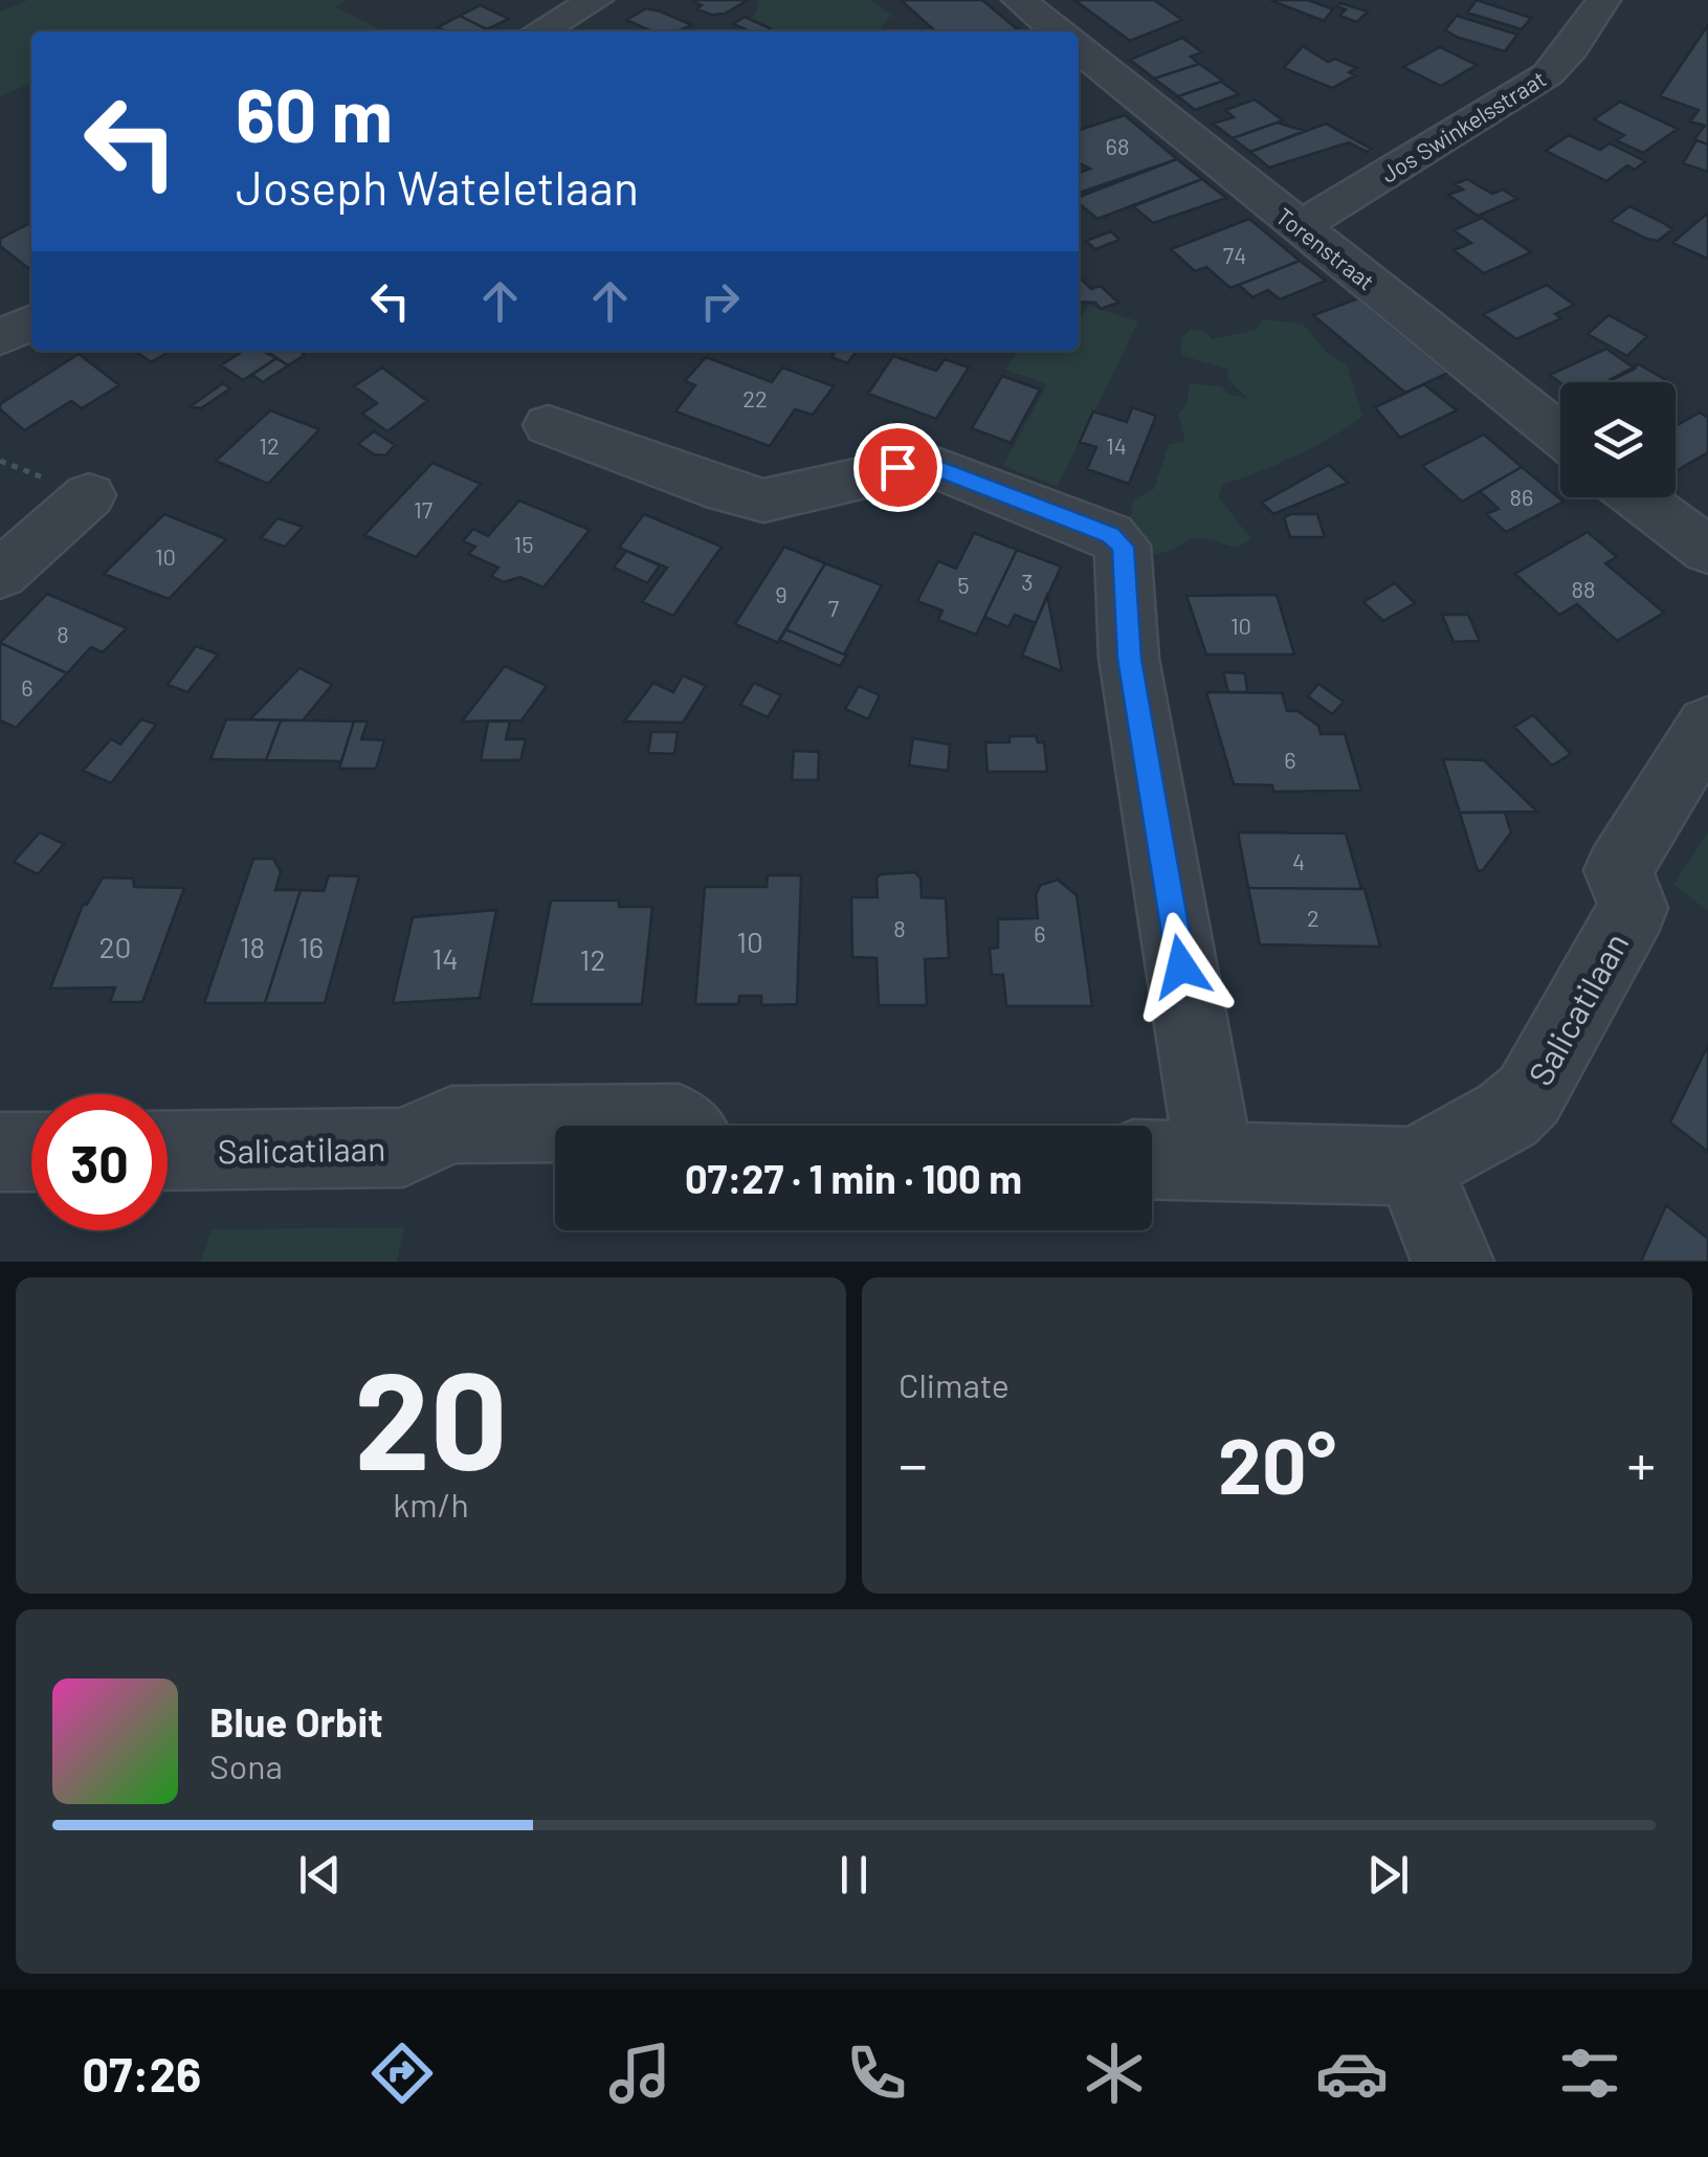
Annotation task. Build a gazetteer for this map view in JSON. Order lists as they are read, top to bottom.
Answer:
{
  "streets": {
    "street": ["Jos Swinkelsstraat", "Torenstraat", "Salicatilaan"]
  },
  "crossings": [
    ["Jos Swinkelsstraat", "Torenstraat"]
  ],
  "house_numbers": [
    "68",
    "74",
    "22",
    "12",
    "14",
    "86",
    "17",
    "15",
    "10",
    "3",
    "5",
    "88",
    "9",
    "7",
    "10",
    "8",
    "6",
    "6",
    "4",
    "2",
    "8",
    "6",
    "10",
    "20",
    "18",
    "16",
    "14",
    "12"
  ],
  "page": {
    "turn": ["60 m", "Joseph Wateletlaan"],
    "limit": "30",
    "trip": "07:27 · 1 min · 100 m",
    "tile": [
      ["20", "km/h"],
      "Climate"
    ],
    "heat": ["−", "20°", "+"],
    "song": ["Blue Orbit", "Sona"],
    "tabs": "07:26"
  }
}
